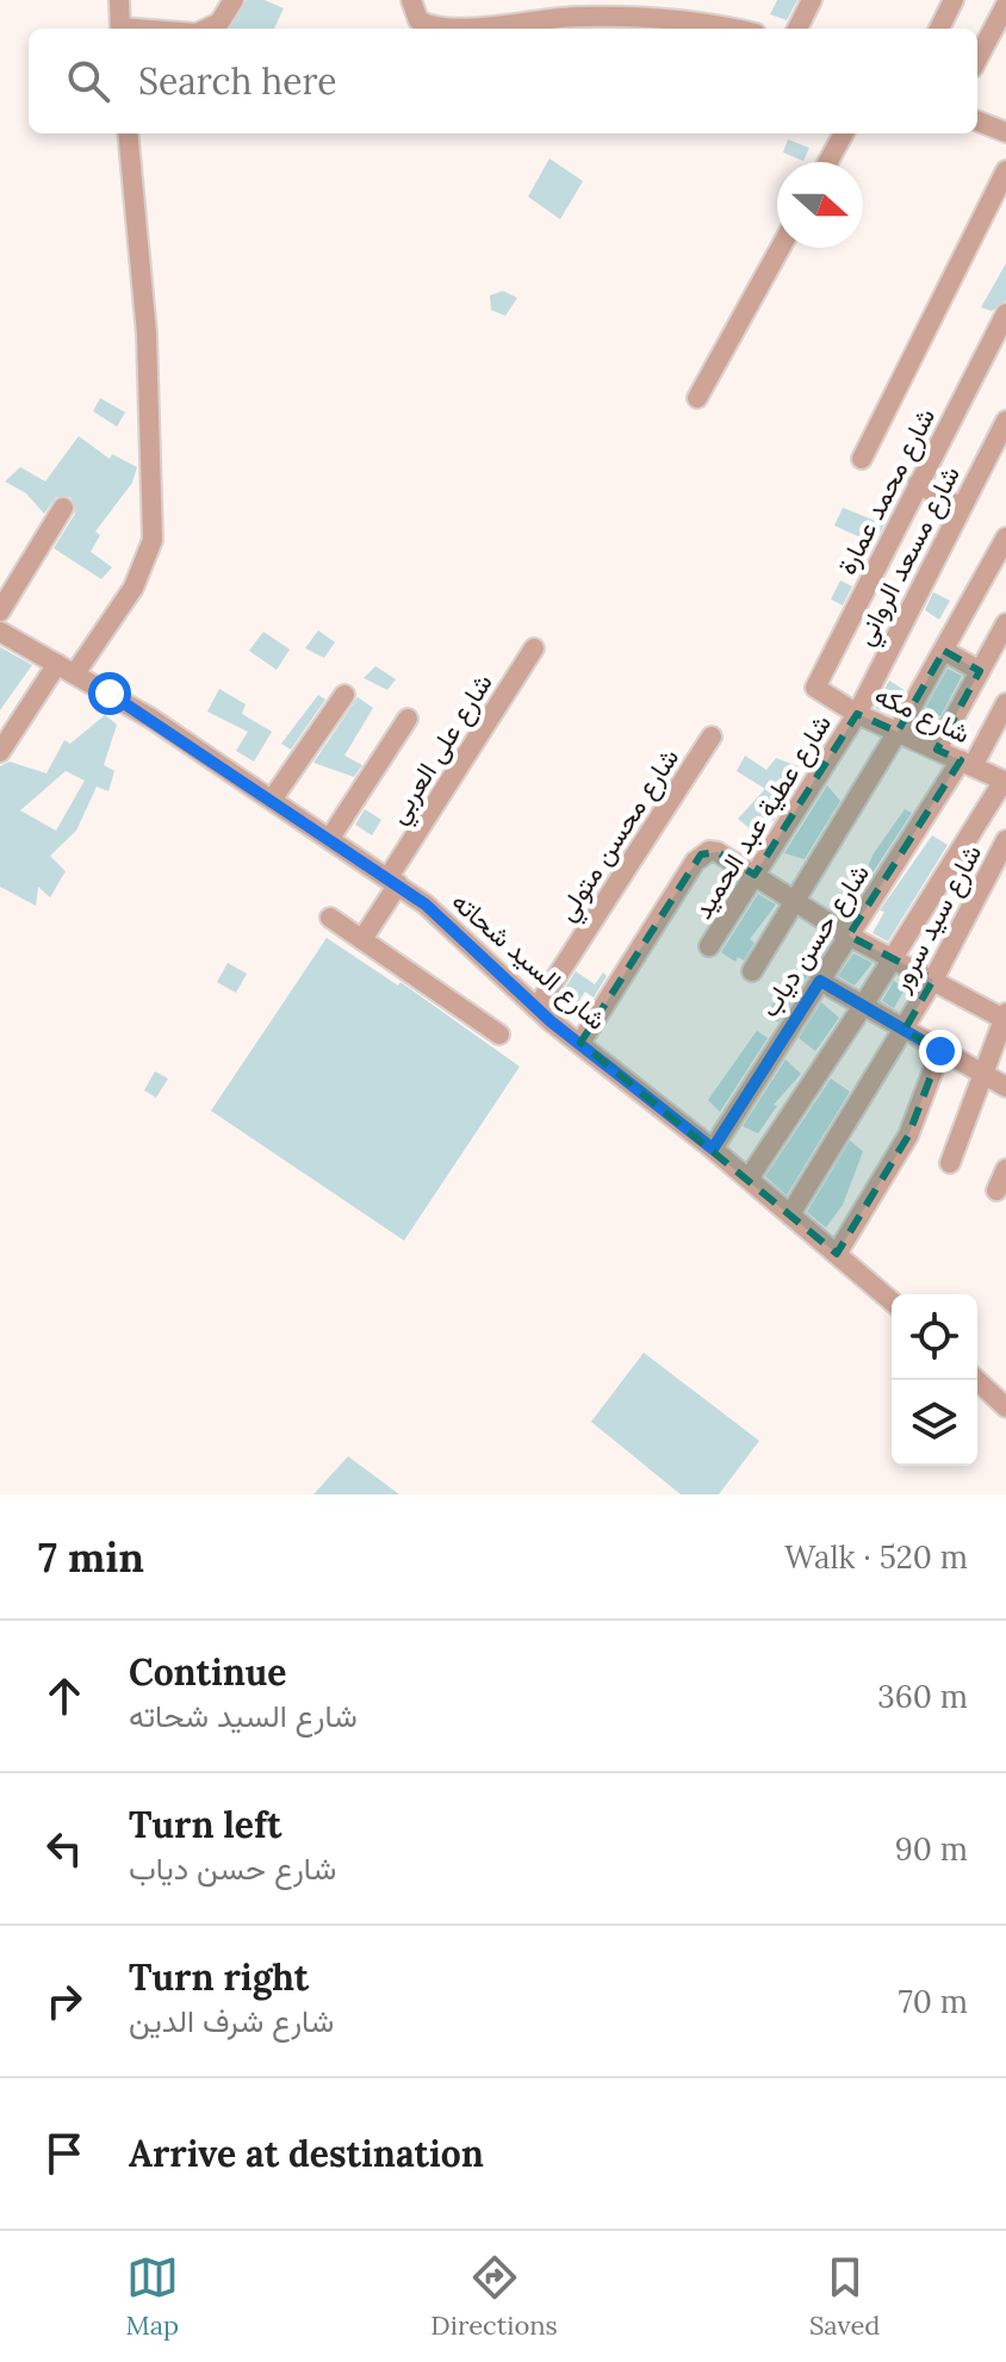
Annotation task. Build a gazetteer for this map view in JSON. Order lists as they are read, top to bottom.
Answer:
{
  "streets": {
    "street": [
      "شارع محمد عمارة",
      "شارع مسعد الرواني",
      "شارع مكه",
      "شارع على العربي",
      "شارع عطية عبد الحميد",
      "شارع محسن متولي",
      "شارع سيد سرور",
      "شارع حسن دياب",
      "شارع السيد شحاته"
    ]
  },
  "crossings": [
    ["شارع محمد عمارة", "شارع مكه"],
    ["شارع مسعد الرواني", "شارع مكه"],
    ["شارع مسعد الرواني", "شارع عطية عبد الحميد"],
    ["شارع مكه", "شارع عطية عبد الحميد"],
    ["شارع مكه", "شارع حسن دياب"],
    ["شارع على العربي", "شارع السيد شحاته"],
    ["شارع محسن متولي", "شارع السيد شحاته"],
    ["شارع سيد سرور", "شارع السيد شحاته"],
    ["شارع حسن دياب", "شارع السيد شحاته"]
  ],
  "north": "right",
  "page": {
    "search": "Search here",
    "heading": ["7 min", "Walk · 520 m"],
    "list": [
      ["Continue", "شارع السيد شحاته", "360 m"],
      ["Turn left", "شارع حسن دياب", "90 m"],
      ["Turn right", "شارع شرف الدين", "70 m"],
      "Arrive at destination"
    ],
    "nav": ["Map", "Directions", "Saved"]
  }
}
